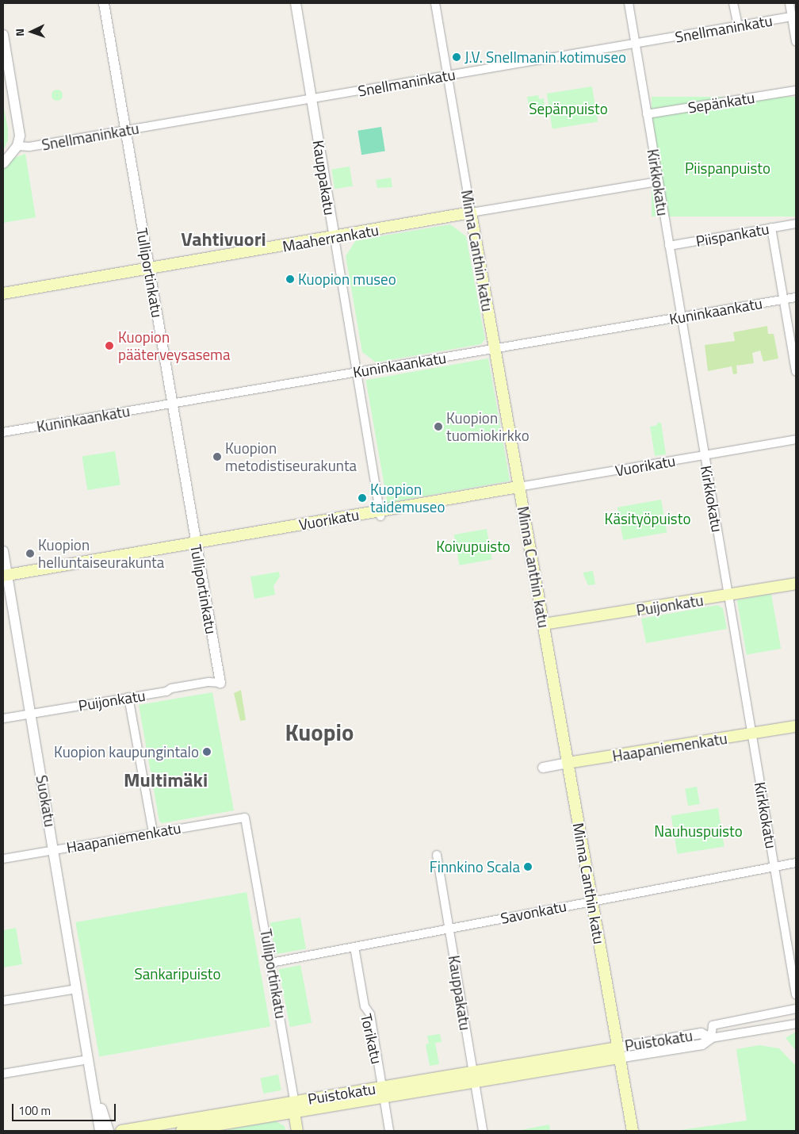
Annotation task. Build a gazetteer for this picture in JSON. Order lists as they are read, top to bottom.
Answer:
{
  "streets": {
    "main road": [
      "Maaherrankatu",
      "Minna Canthin katu",
      "Tulliportinkatu",
      "Vuorikatu",
      "Puijonkatu",
      "Haapaniemenkatu",
      "Puistokatu"
    ],
    "street": [
      "Snellmaninkatu",
      "Sepänkatu",
      "Kauppakatu",
      "Kirkkokatu",
      "Piispankatu",
      "Kuninkaankatu",
      "Suokatu",
      "Savonkatu",
      "Torikatu"
    ]
  },
  "crossings": [
    ["Snellmaninkatu", "Kauppakatu"],
    ["Snellmaninkatu", "Kirkkokatu"],
    ["Snellmaninkatu", "Minna Canthin katu"],
    ["Snellmaninkatu", "Tulliportinkatu"],
    ["Sepänkatu", "Kirkkokatu"],
    ["Kauppakatu", "Maaherrankatu"],
    ["Kauppakatu", "Kuninkaankatu"],
    ["Kauppakatu", "Vuorikatu"],
    ["Kauppakatu", "Savonkatu"],
    ["Kauppakatu", "Puistokatu"],
    ["Kirkkokatu", "Piispankatu"],
    ["Kirkkokatu", "Maaherrankatu"],
    ["Kirkkokatu", "Kuninkaankatu"],
    ["Kirkkokatu", "Vuorikatu"],
    ["Kirkkokatu", "Puijonkatu"],
    ["Kirkkokatu", "Haapaniemenkatu"],
    ["Kirkkokatu", "Savonkatu"],
    ["Maaherrankatu", "Minna Canthin katu"],
    ["Maaherrankatu", "Tulliportinkatu"],
    ["Minna Canthin katu", "Kuninkaankatu"],
    ["Minna Canthin katu", "Vuorikatu"],
    ["Minna Canthin katu", "Puijonkatu"],
    ["Minna Canthin katu", "Haapaniemenkatu"],
    ["Minna Canthin katu", "Savonkatu"],
    ["Minna Canthin katu", "Puistokatu"],
    ["Tulliportinkatu", "Kuninkaankatu"],
    ["Tulliportinkatu", "Vuorikatu"],
    ["Tulliportinkatu", "Puijonkatu"],
    ["Tulliportinkatu", "Haapaniemenkatu"],
    ["Tulliportinkatu", "Savonkatu"],
    ["Tulliportinkatu", "Puistokatu"],
    ["Vuorikatu", "Suokatu"],
    ["Puijonkatu", "Suokatu"],
    ["Haapaniemenkatu", "Suokatu"],
    ["Savonkatu", "Torikatu"],
    ["Torikatu", "Puistokatu"]
  ],
  "districts": ["Vahtivuori", "Kuopio", "Multimäki"],
  "parks": [
    "Sepänpuisto",
    "Piispanpuisto",
    "Käsityöpuisto",
    "Koivupuisto",
    "Nauhuspuisto",
    "Sankaripuisto"
  ],
  "places": [
    "J.V. Snellmanin kotimuseo",
    "Kuopion museo",
    "Kuopion pääterveysasema",
    "Kuopion tuomiokirkko",
    "Kuopion metodistiseurakunta",
    "Kuopion taidemuseo",
    "Kuopion helluntaiseurakunta",
    "Kuopion kaupungintalo",
    "Finnkino Scala"
  ],
  "scale_bar": "100 m",
  "north": "left"
}
